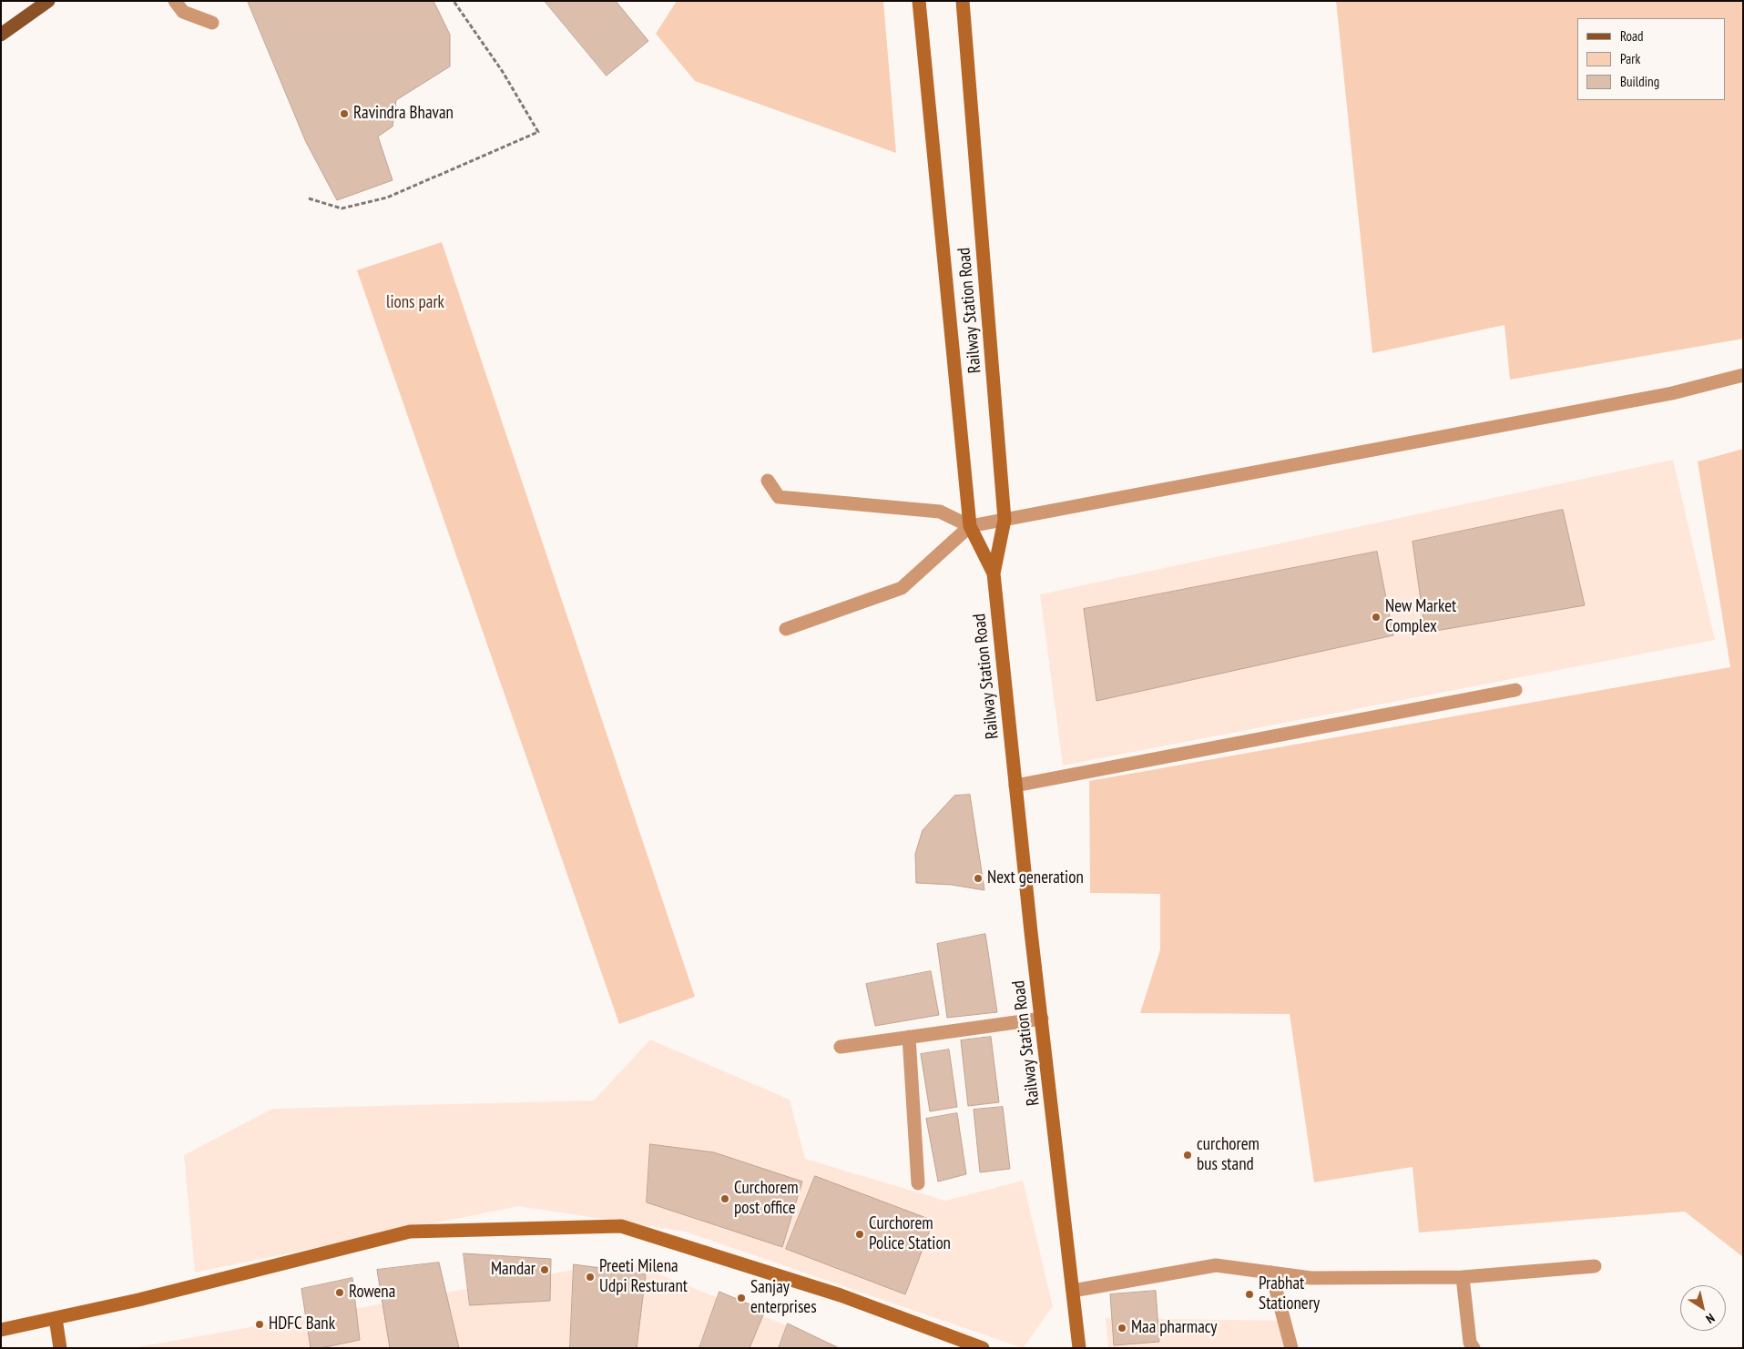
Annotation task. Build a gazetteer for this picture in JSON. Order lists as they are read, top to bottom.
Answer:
{
  "streets": {
    "street": ["Railway Station Road"]
  },
  "parks": ["lions park"],
  "places": [
    "Ravindra Bhavan",
    "New Market Complex",
    "Next generation",
    "curchorem bus stand",
    "Curchorem post office",
    "Curchorem Police Station",
    "Mandar",
    "Preeti Milena Udpi Resturant",
    "Rowena",
    "Prabhat Stationery",
    "Sanjay enterprises",
    "HDFC Bank",
    "Maa pharmacy"
  ],
  "legend": ["Road", "Park", "Building"],
  "north": "bottom right"
}
